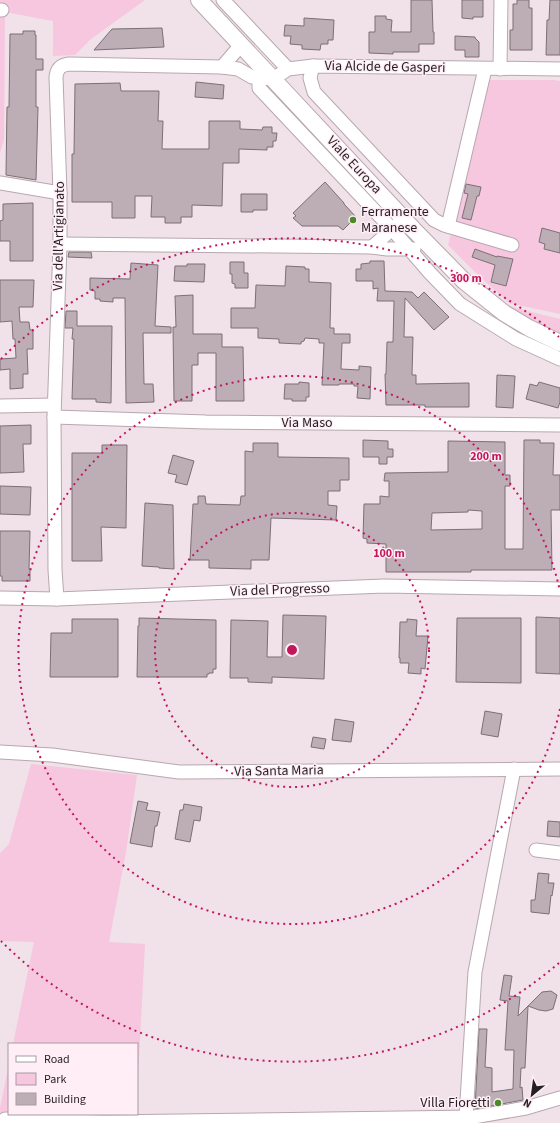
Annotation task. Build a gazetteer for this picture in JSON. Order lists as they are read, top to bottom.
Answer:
{
  "streets": {
    "main road": ["Viale Europa"],
    "street": [
      "Via Alcide de Gasperi",
      "Via dell'Artigianato",
      "Via Maso",
      "Via del Progresso",
      "Via Santa Maria"
    ]
  },
  "crossings": [
    ["Via Alcide de Gasperi", "Viale Europa"],
    ["Via dell'Artigianato", "Via Maso"],
    ["Via dell'Artigianato", "Via del Progresso"]
  ],
  "places": ["Ferramente Maranese", "Villa Fioretti"],
  "legend": ["Road", "Park", "Building"],
  "north": "bottom left",
  "rings": ["300 m", "200 m", "100 m"]
}
